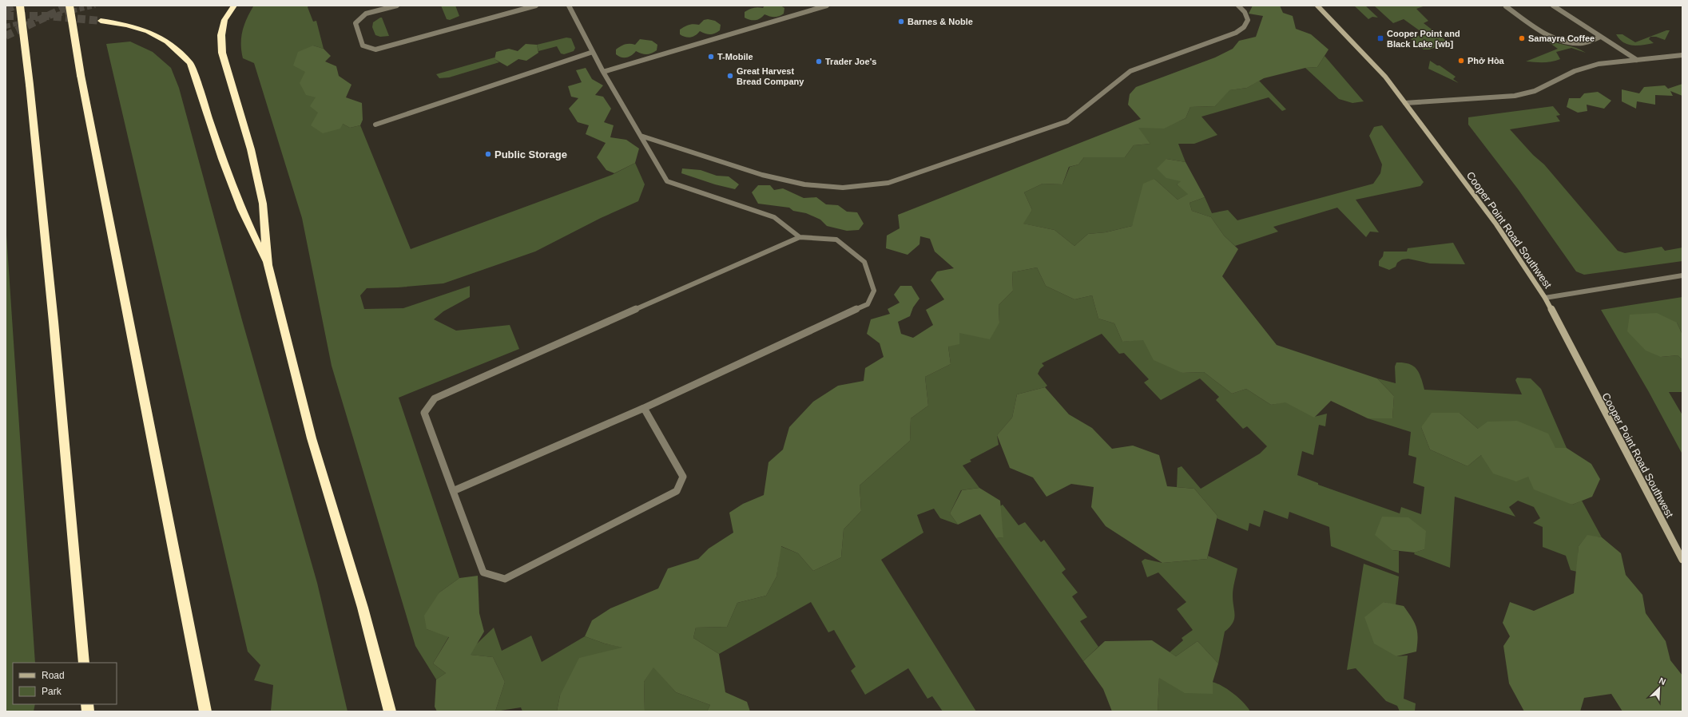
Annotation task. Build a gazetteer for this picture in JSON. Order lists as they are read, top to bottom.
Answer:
{
  "streets": {
    "main road": ["Cooper Point Road Southwest"]
  },
  "places": {
    "other": [
      "Barnes & Noble",
      "Samayra Coffee",
      "T-Mobile",
      "Phở Hòa",
      "Trader Joe's",
      "Great Harvest Bread Company",
      "Public Storage"
    ],
    "transit": ["Cooper Point and Black Lake [wb]"]
  },
  "legend": ["Road", "Park"],
  "north": "top right"
}
